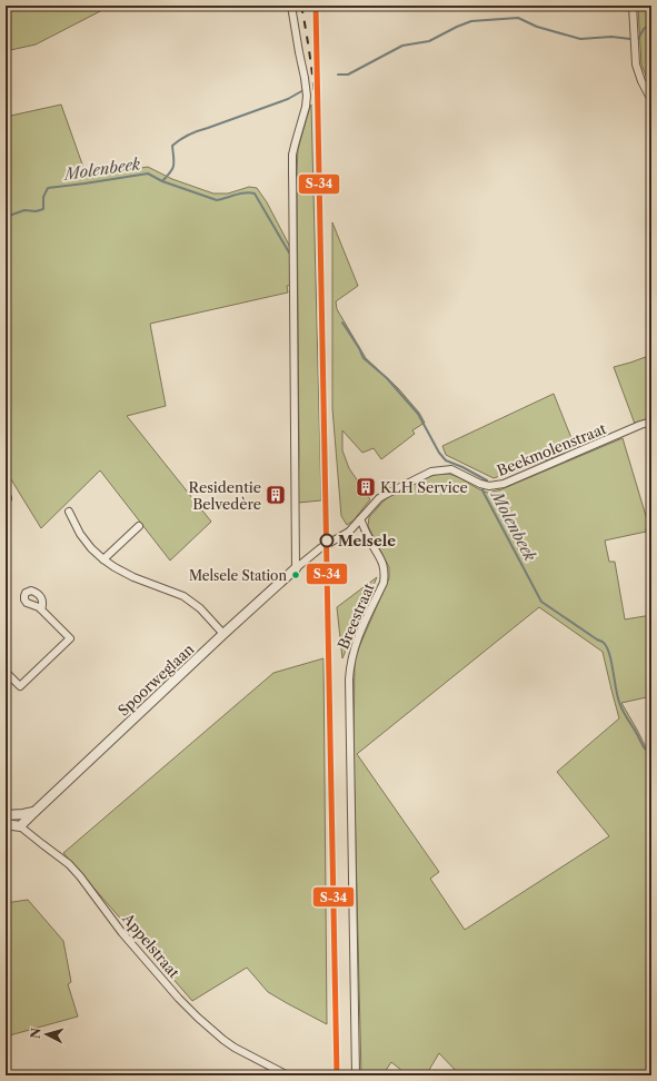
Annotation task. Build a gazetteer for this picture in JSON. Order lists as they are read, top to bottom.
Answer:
{
  "streets": {
    "street": [
      "Beekmolenstraat",
      "Breestraat",
      "Spoorweglaan",
      "Appelstraat"
    ]
  },
  "crossings": [
    ["Beekmolenstraat", "Breestraat"],
    ["Beekmolenstraat", "Spoorweglaan"],
    ["Spoorweglaan", "Appelstraat"]
  ],
  "water": ["Molenbeek"],
  "places": {
    "building": ["KLH Service", "Residentie Belvedère"],
    "other": ["Melsele", "Melsele Station"]
  },
  "lines": ["transit line S-34"],
  "north": "left"
}
